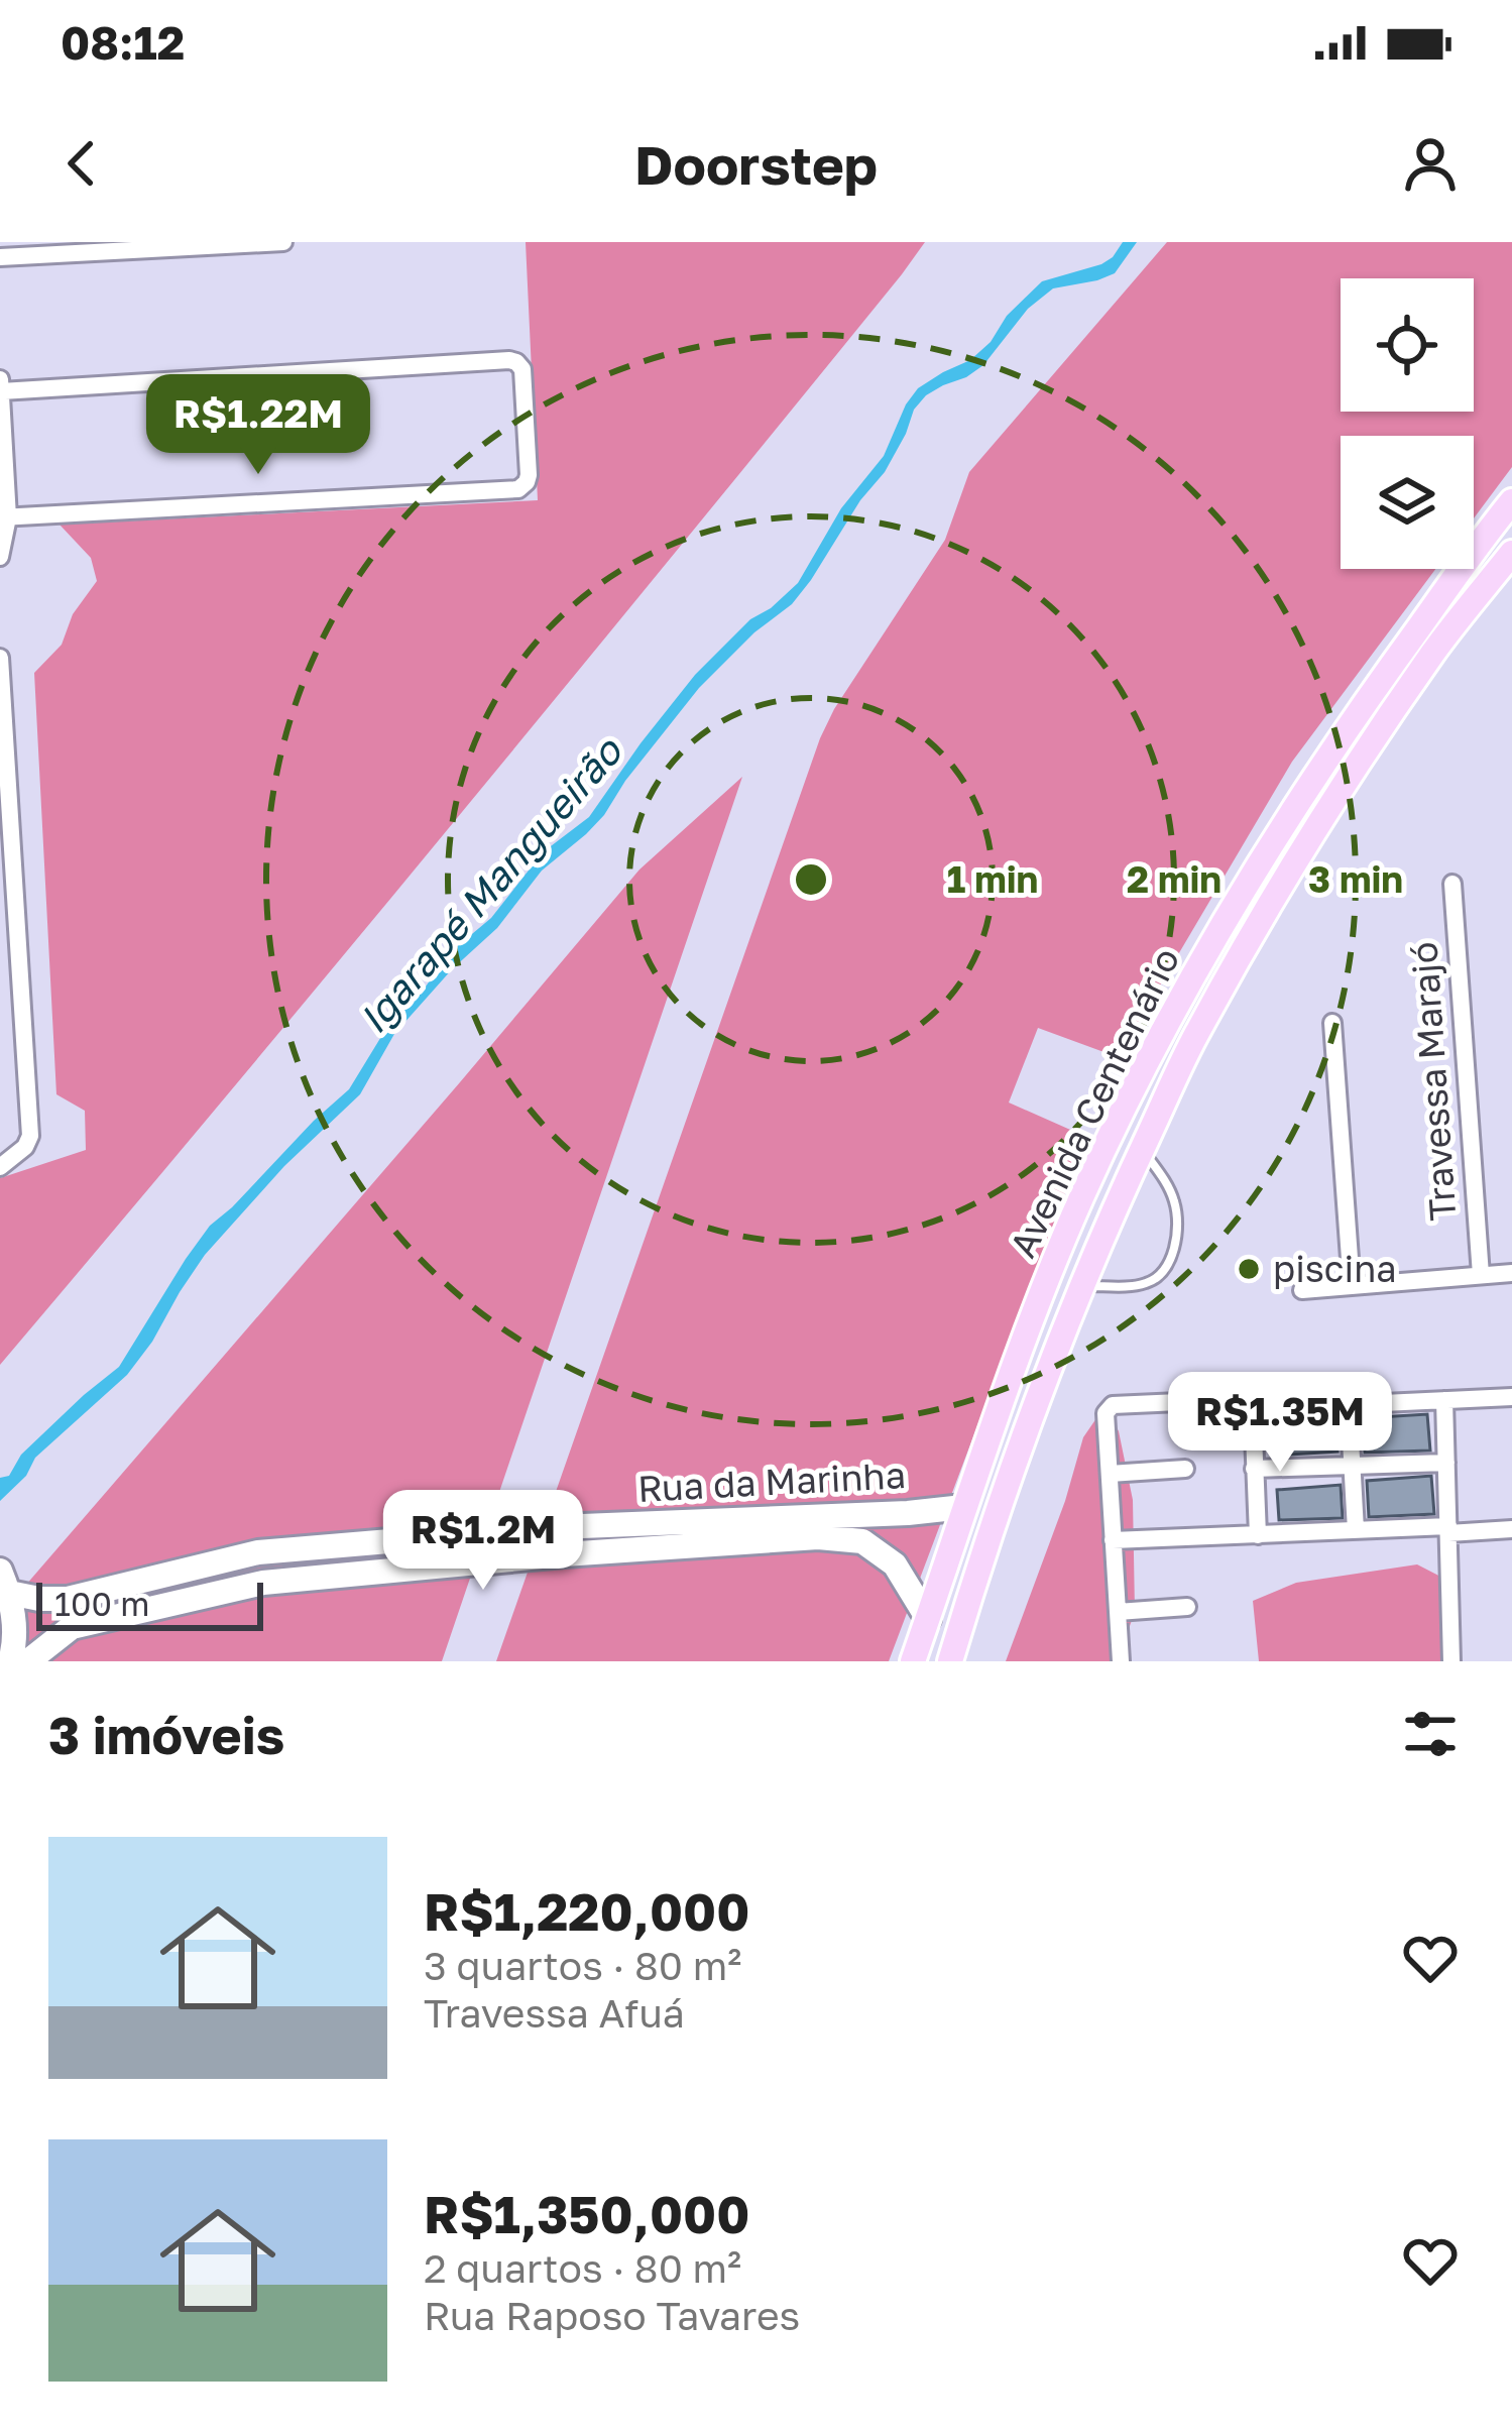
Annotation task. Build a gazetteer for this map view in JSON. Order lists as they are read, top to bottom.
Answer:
{
  "streets": {
    "main road": ["Avenida Centenário", "Rua da Marinha"],
    "street": ["Travessa Marajó"]
  },
  "crossings": [
    ["Avenida Centenário", "Rua da Marinha"]
  ],
  "water": ["Igarapé Mangueirão"],
  "places": ["piscina"],
  "scale_bar": "100 m",
  "page": {
    "status": "08:12",
    "header": "Doorstep",
    "price": ["R$1.22M", "R$1.35M", "R$1.2M"],
    "scale": "100 m",
    "heading": "3 imóveis",
    "list": [
      {
        "name": "R$1,220,000",
        "note": "3 quartos · 80 m² · Travessa Afuá"
      },
      {
        "name": "R$1,350,000",
        "note": "2 quartos · 80 m² · Rua Raposo Tavares"
      }
    ]
  },
  "rings": ["1 min", "2 min", "3 min"]
}
